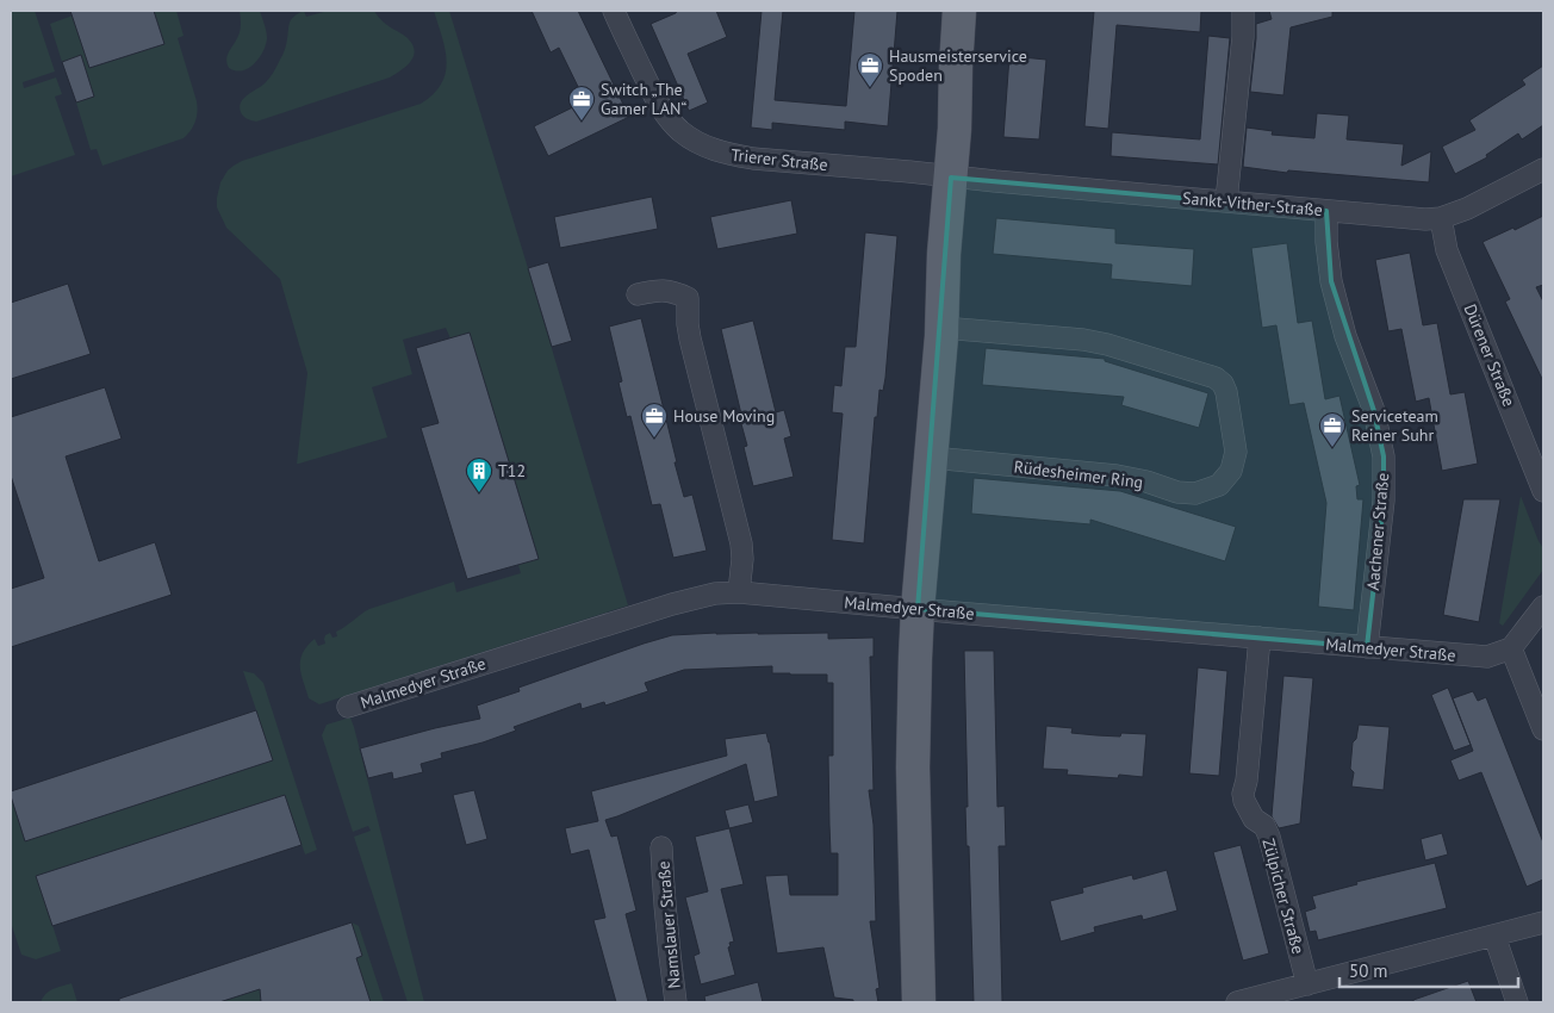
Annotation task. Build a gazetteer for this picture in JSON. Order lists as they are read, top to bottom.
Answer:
{
  "streets": {
    "street": [
      "Trierer Straße",
      "Sankt-Vither-Straße",
      "Dürener Straße",
      "Rüdesheimer Ring",
      "Aachener Straße",
      "Malmedyer Straße",
      "Zülpicher Straße",
      "Namslauer Straße"
    ]
  },
  "crossings": [
    ["Trierer Straße", "Sankt-Vither-Straße"],
    ["Sankt-Vither-Straße", "Dürener Straße"],
    ["Sankt-Vither-Straße", "Aachener Straße"],
    ["Aachener Straße", "Malmedyer Straße"],
    ["Malmedyer Straße", "Zülpicher Straße"]
  ],
  "places": {
    "office": [
      "Hausmeisterservice Spoden",
      "Switch „The Gamer LAN“",
      "House Moving",
      "Serviceteam Reiner Suhr"
    ],
    "building": ["T12"]
  },
  "scale_bar": "50 m"
}
